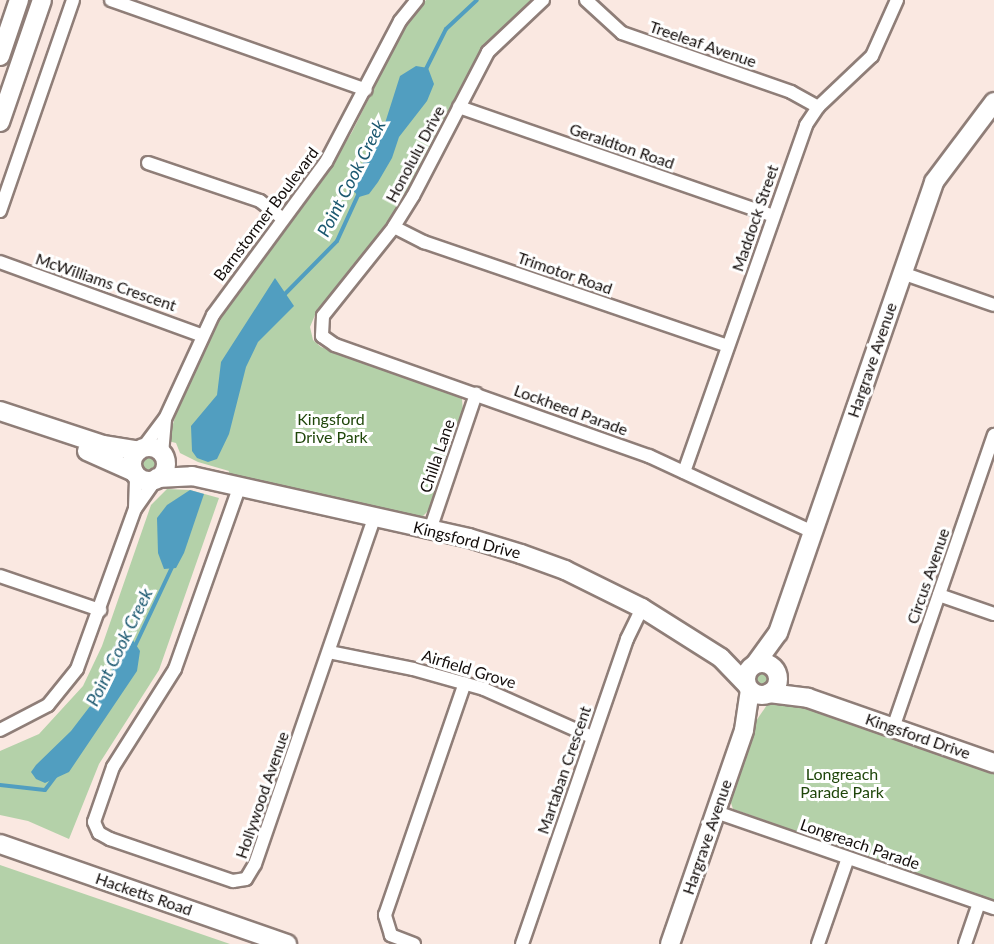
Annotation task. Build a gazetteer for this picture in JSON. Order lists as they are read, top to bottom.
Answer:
{
  "streets": {
    "street": [
      "Treeleaf Avenue",
      "Geraldton Road",
      "Honolulu Drive",
      "Barnstormer Boulevard",
      "Maddock Street",
      "Trimotor Road",
      "McWilliams Crescent",
      "Hargrave Avenue",
      "Lockheed Parade",
      "Chilla Lane",
      "Kingsford Drive",
      "Circus Avenue",
      "Airfield Grove",
      "Martaban Crescent",
      "Hollywood Avenue",
      "Longreach Parade",
      "Hacketts Road"
    ]
  },
  "crossings": [
    ["Treeleaf Avenue", "Maddock Street"],
    ["Geraldton Road", "Honolulu Drive"],
    ["Geraldton Road", "Maddock Street"],
    ["Honolulu Drive", "Trimotor Road"],
    ["Honolulu Drive", "Lockheed Parade"],
    ["Barnstormer Boulevard", "McWilliams Crescent"],
    ["Barnstormer Boulevard", "Kingsford Drive"],
    ["Maddock Street", "Trimotor Road"],
    ["Maddock Street", "Lockheed Parade"],
    ["Hargrave Avenue", "Lockheed Parade"],
    ["Hargrave Avenue", "Kingsford Drive"],
    ["Hargrave Avenue", "Longreach Parade"],
    ["Lockheed Parade", "Chilla Lane"],
    ["Chilla Lane", "Kingsford Drive"],
    ["Kingsford Drive", "Circus Avenue"],
    ["Kingsford Drive", "Martaban Crescent"],
    ["Kingsford Drive", "Hollywood Avenue"],
    ["Airfield Grove", "Martaban Crescent"],
    ["Airfield Grove", "Hollywood Avenue"]
  ],
  "water": ["Point Cook Creek"],
  "parks": ["Kingsford Drive Park", "Longreach Parade Park"]
}
